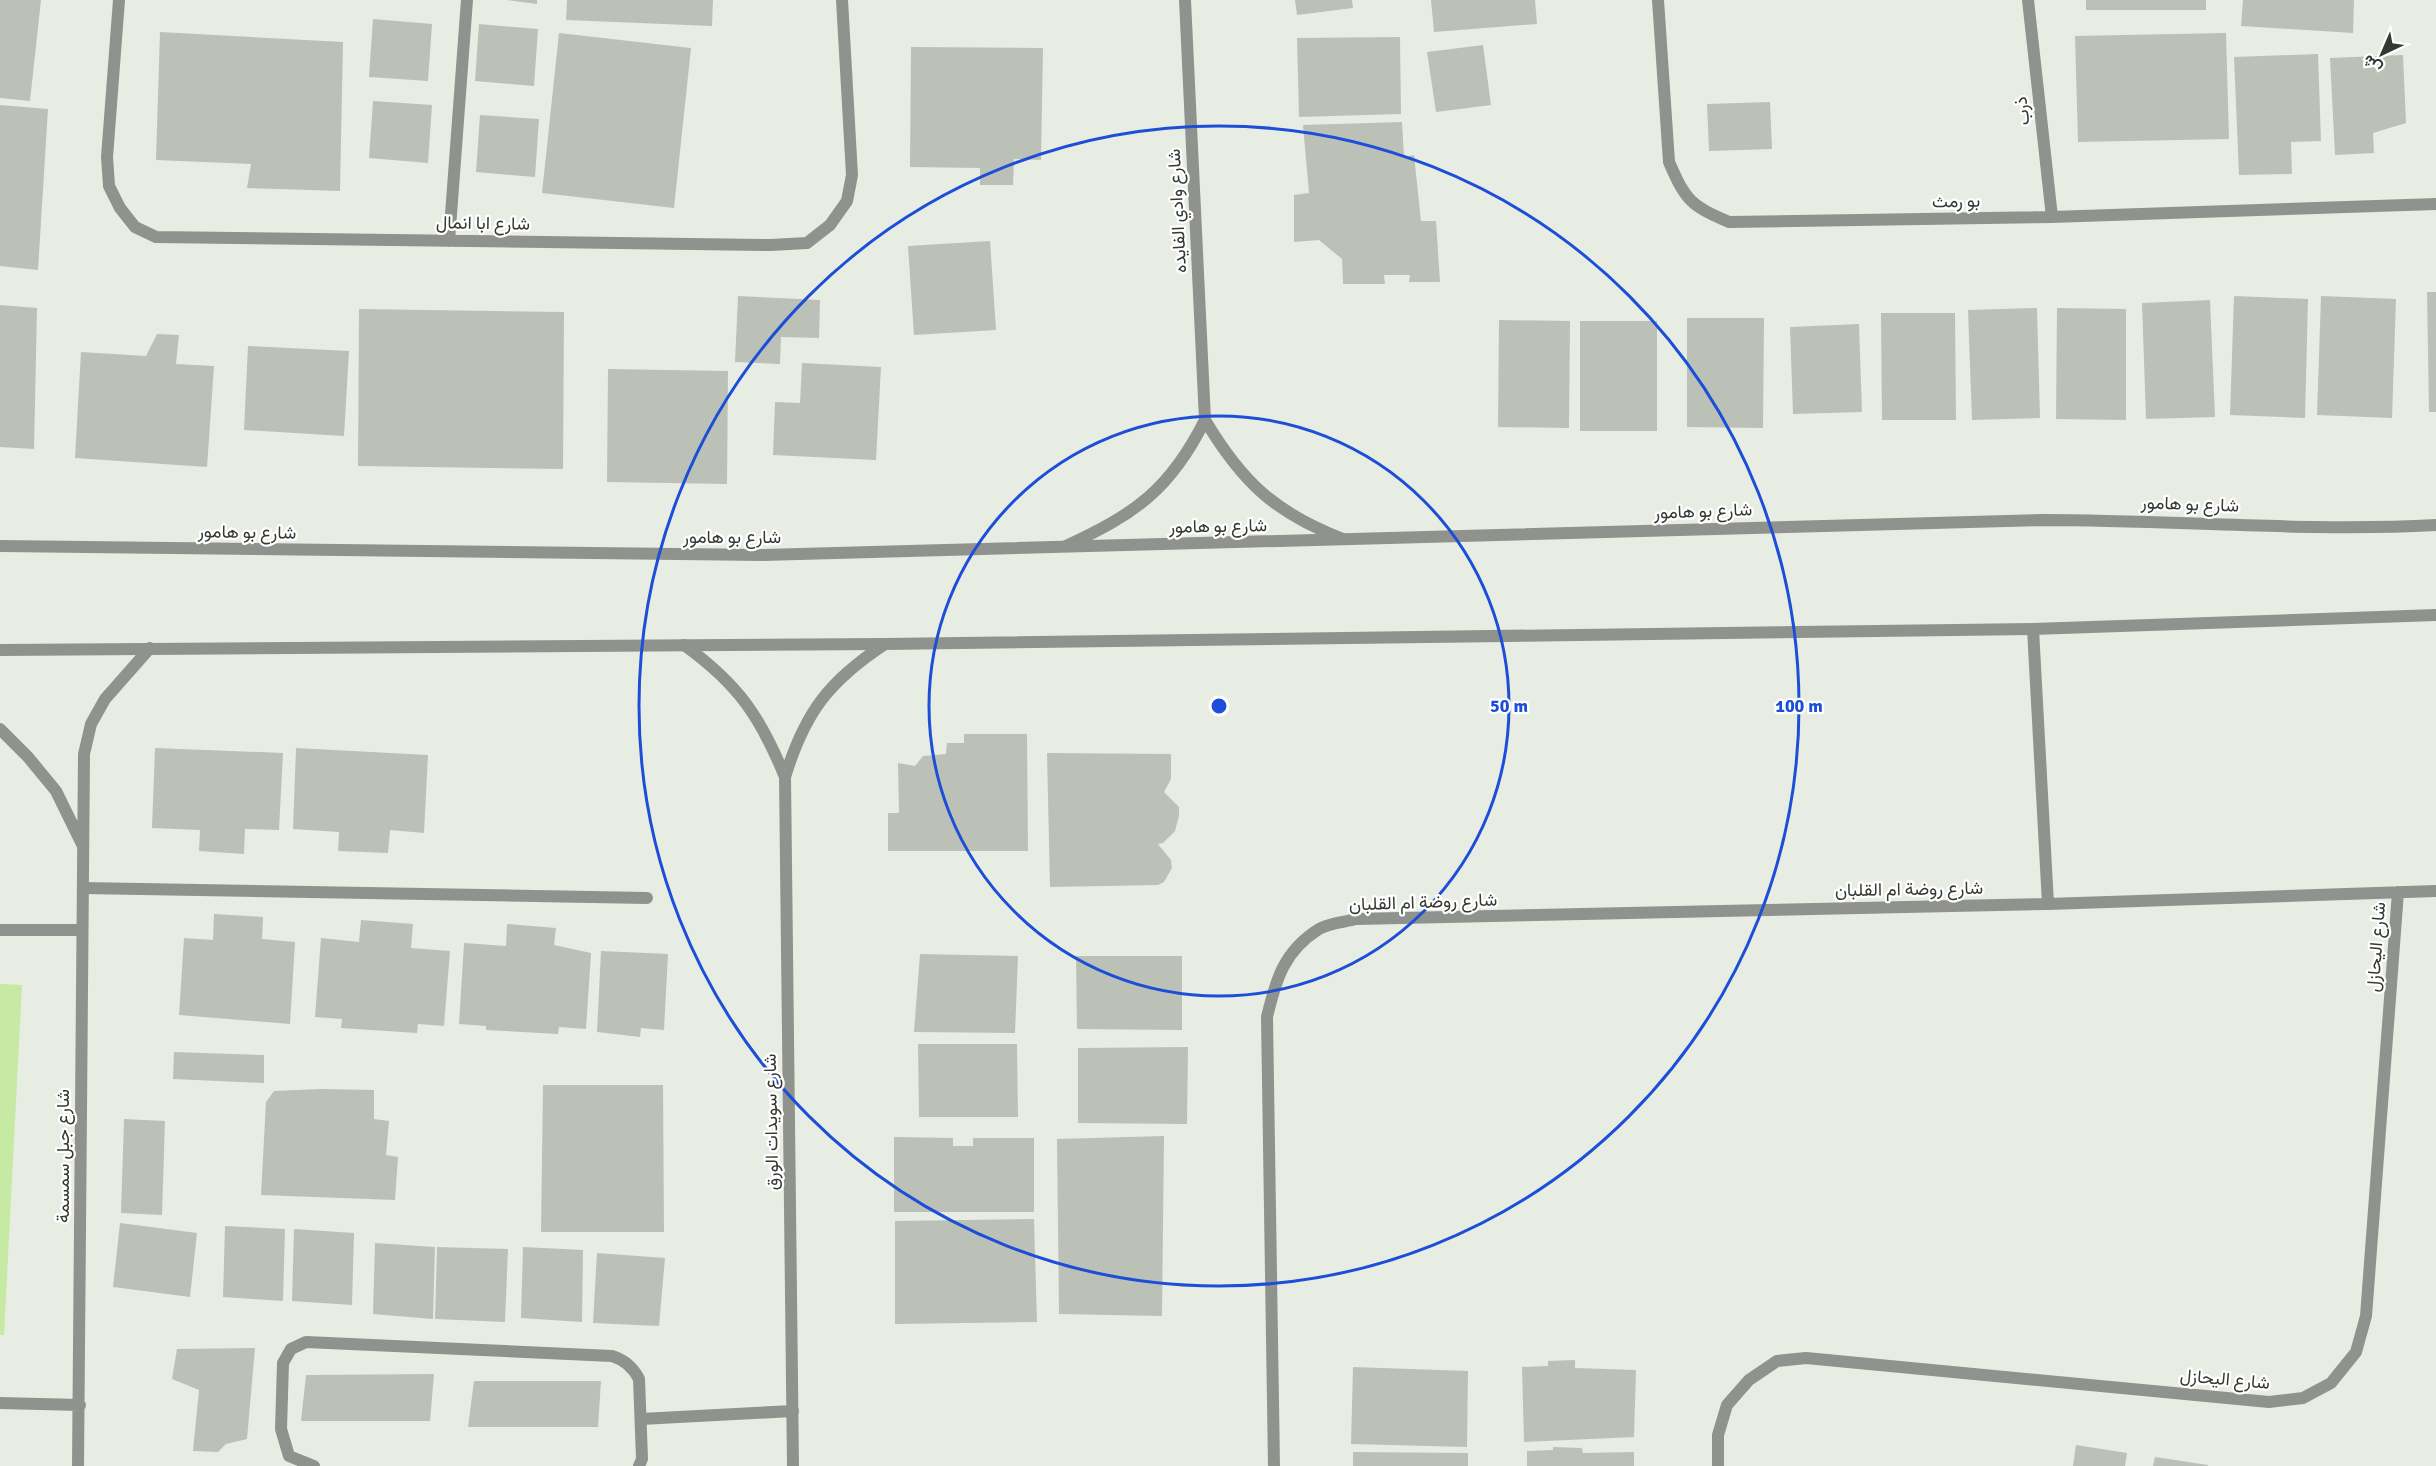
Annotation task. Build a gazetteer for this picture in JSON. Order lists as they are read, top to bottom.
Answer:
{
  "streets": {
    "street": [
      "ذرب",
      "بو رمث",
      "شارع وادي الفايده",
      "شارع ابا انمال",
      "شارع بو هامور",
      "شارع روضة ام القلبان",
      "شارع اليحازل",
      "شارع سويدات الورق",
      "شارع جبل سمسمة"
    ]
  },
  "crossings": [
    ["ذرب", "بو رمث"],
    ["شارع وادي الفايده", "شارع بو هامور"],
    ["شارع روضة ام القلبان", "شارع اليحازل"]
  ],
  "north": "bottom left",
  "rings": ["50 m", "100 m"]
}
